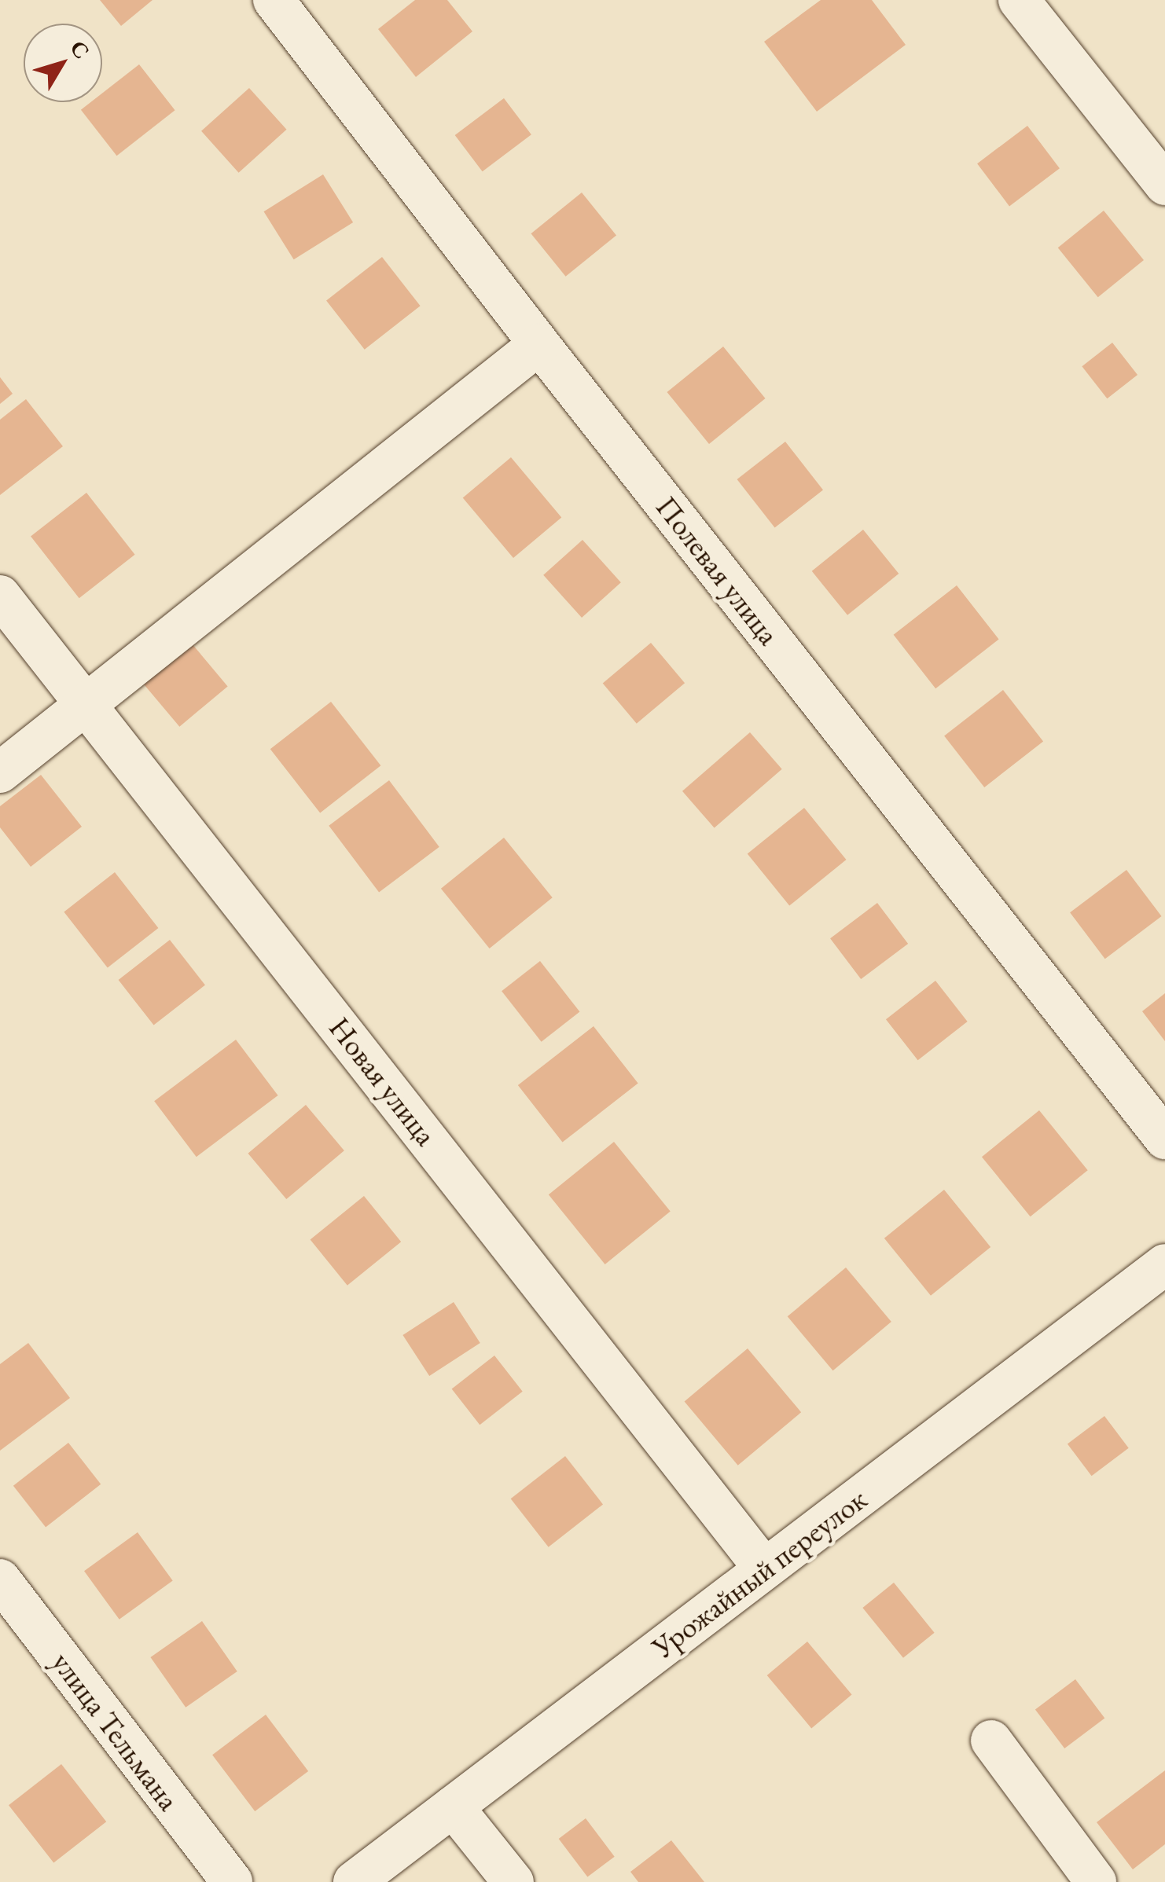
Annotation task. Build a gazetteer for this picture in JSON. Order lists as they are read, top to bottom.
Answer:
{
  "streets": {
    "street": [
      "Полевая улица",
      "Новая улица",
      "Урожайный переулок",
      "улица Тельмана"
    ]
  },
  "crossings": [
    ["Новая улица", "Урожайный переулок"]
  ],
  "north": "top right"
}
